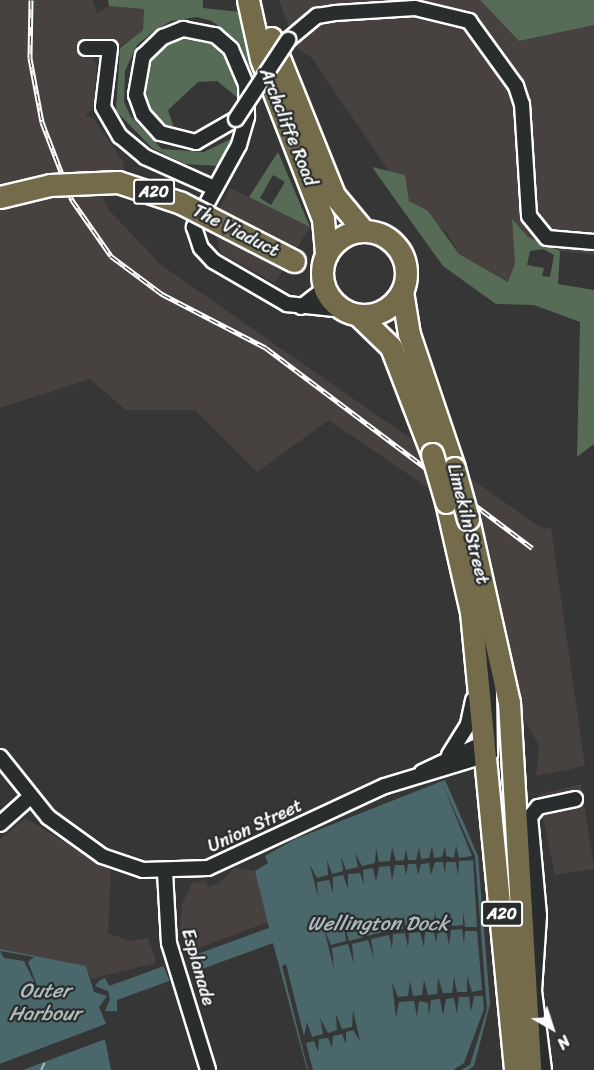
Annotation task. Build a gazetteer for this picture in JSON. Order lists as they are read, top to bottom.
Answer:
{
  "streets": {
    "highway": [
      "Archcliffe Road",
      "A20",
      "The Viaduct",
      "Limekiln Street"
    ],
    "street": ["Union Street", "Esplanade"]
  },
  "crossings": [
    ["Archcliffe Road", "The Viaduct"],
    ["Archcliffe Road", "Limekiln Street"],
    ["A20", "Limekiln Street"],
    ["A20", "Union Street"],
    ["The Viaduct", "Limekiln Street"],
    ["Limekiln Street", "Union Street"],
    ["Union Street", "Esplanade"]
  ],
  "water": ["Wellington Dock", "Outer Harbour"],
  "north": "bottom right"
}
